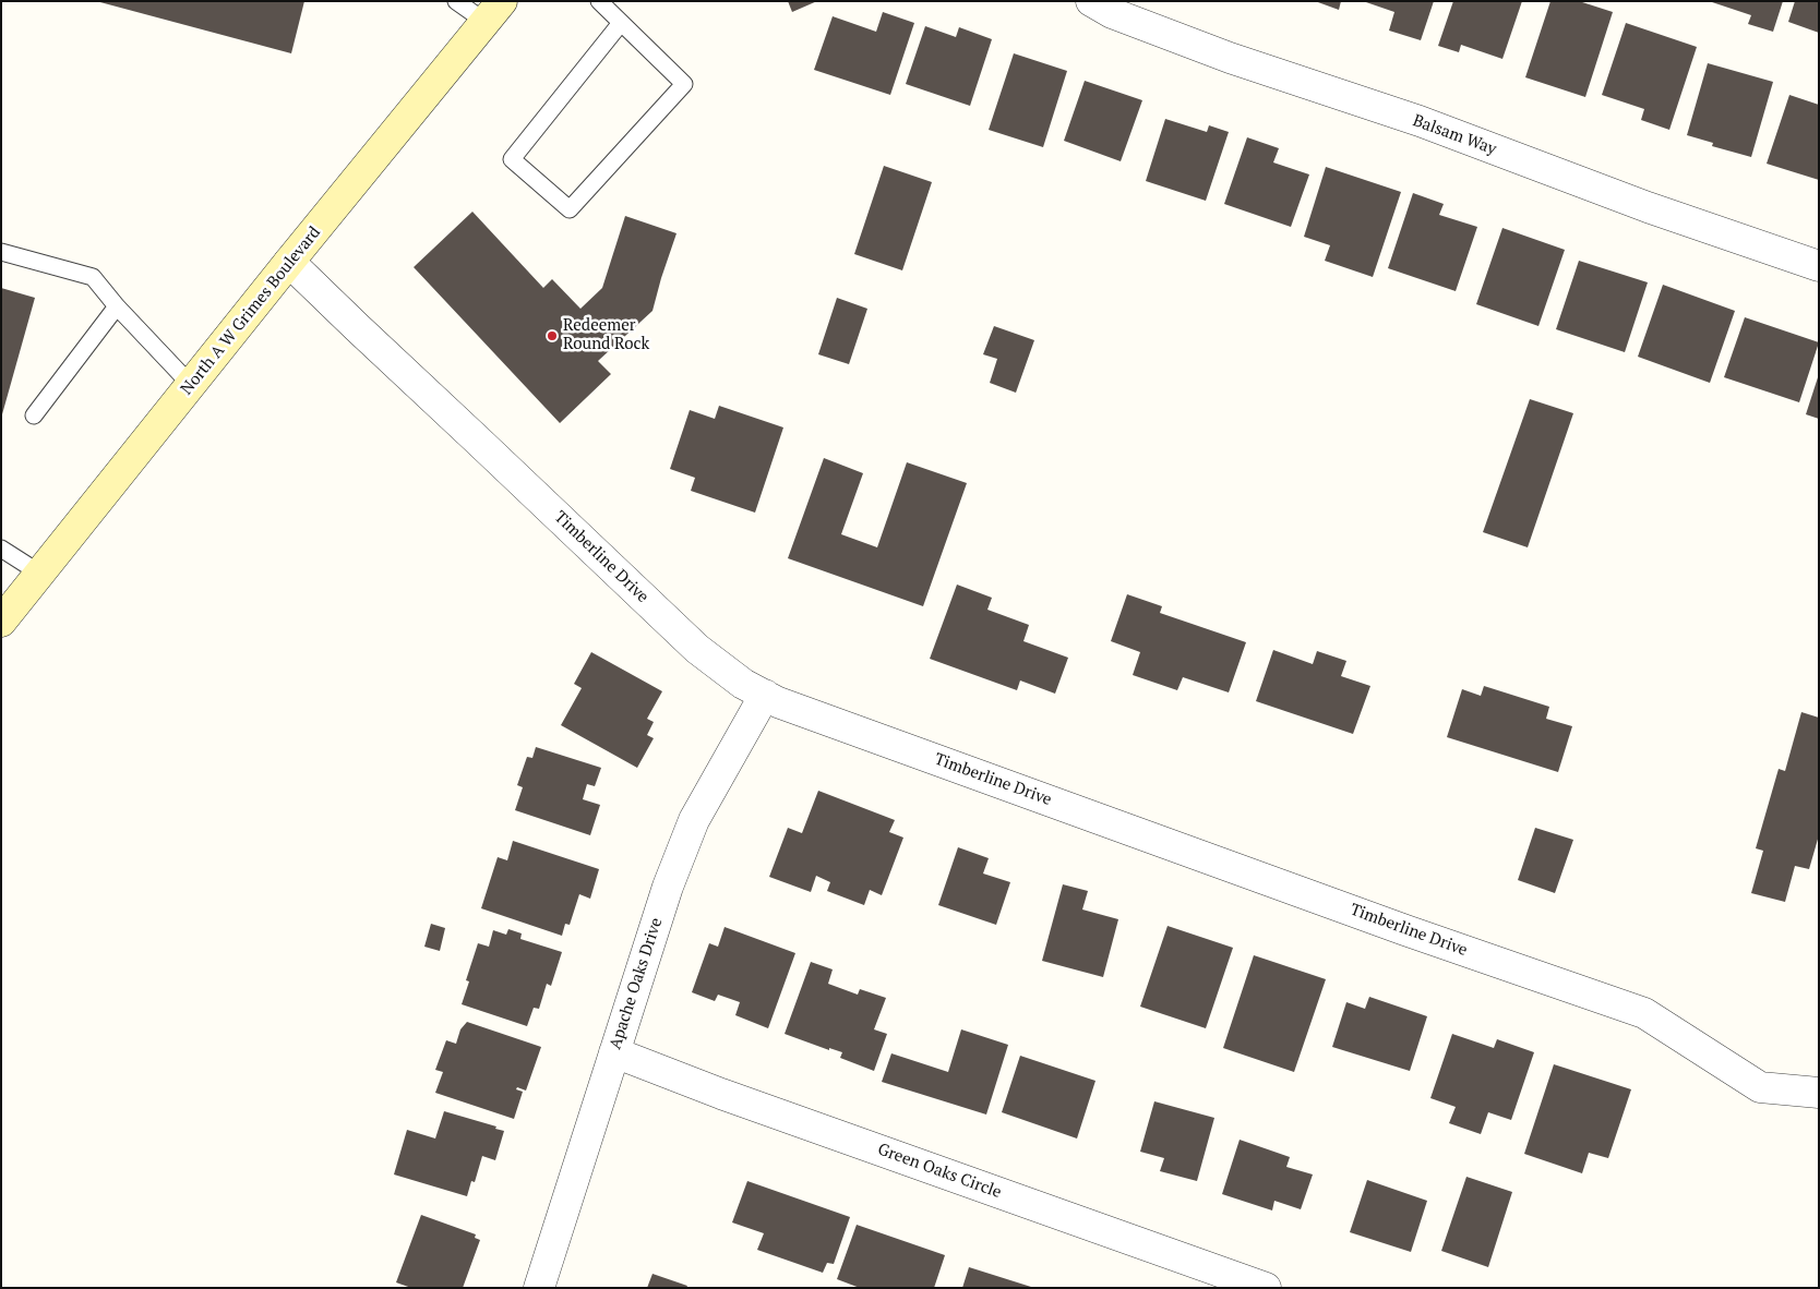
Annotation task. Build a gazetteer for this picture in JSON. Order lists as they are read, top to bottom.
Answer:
{
  "streets": {
    "main road": ["North A W Grimes Boulevard"],
    "street": [
      "Balsam Way",
      "Timberline Drive",
      "Apache Oaks Drive",
      "Green Oaks Circle"
    ]
  },
  "crossings": [
    ["North A W Grimes Boulevard", "Timberline Drive"],
    ["Timberline Drive", "Apache Oaks Drive"],
    ["Apache Oaks Drive", "Green Oaks Circle"]
  ],
  "places": ["Redeemer Round Rock"]
}
